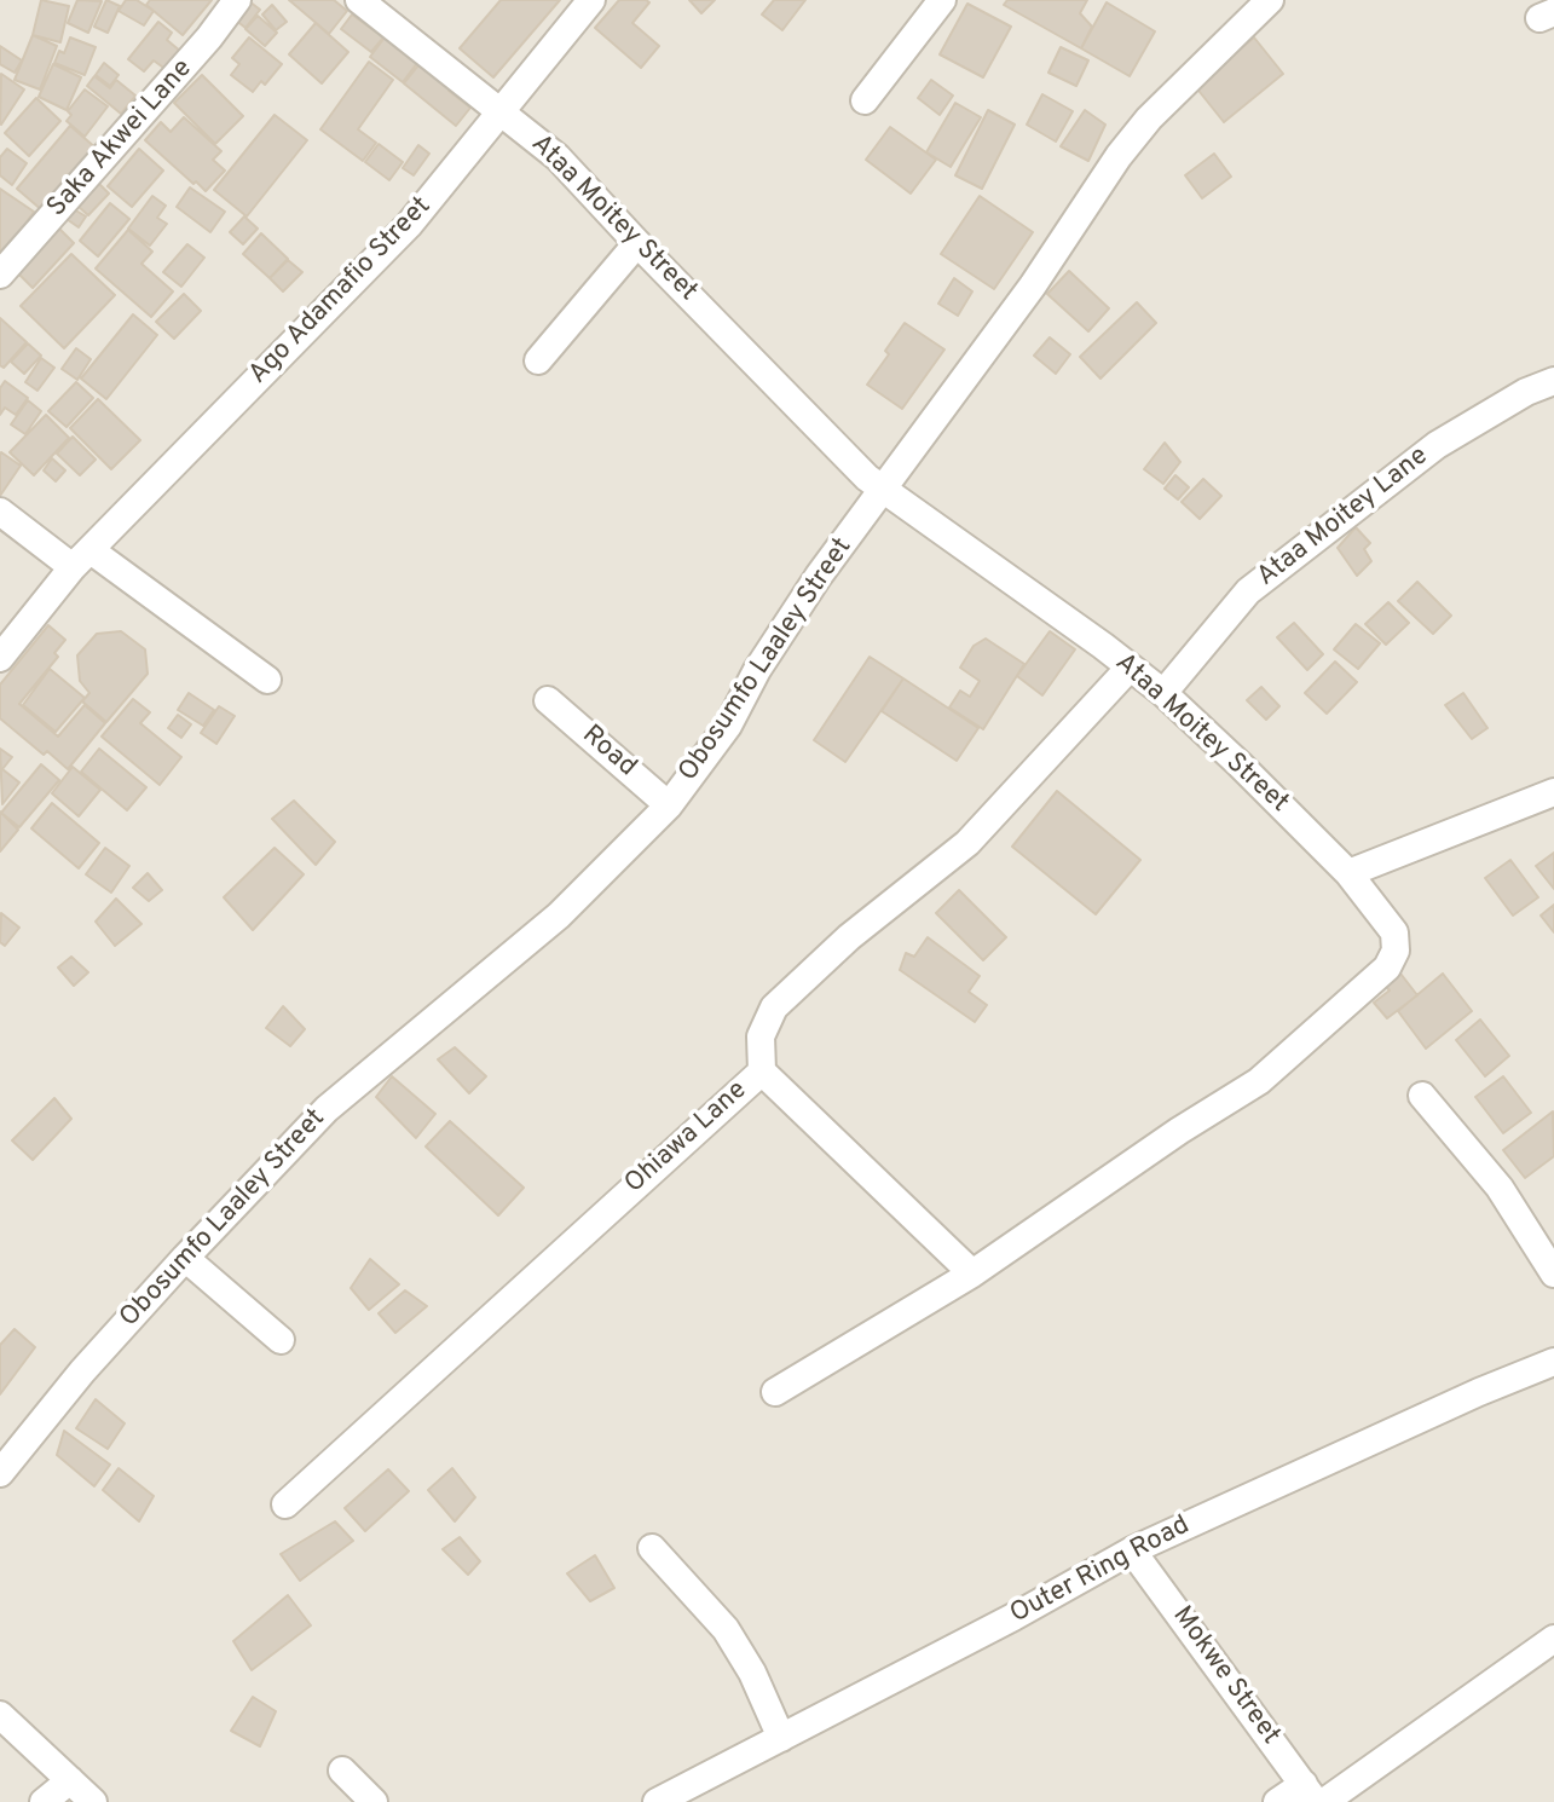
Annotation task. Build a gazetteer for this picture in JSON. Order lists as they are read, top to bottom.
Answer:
{
  "streets": {
    "street": [
      "Saka Akwei Lane",
      "Ataa Moitey Street",
      "Ago Adamafio Street",
      "Ataa Moitey Lane",
      "Obosumfo Laaley Street",
      "Road",
      "Ohiawa Lane",
      "Outer Ring Road",
      "Mokwe Street"
    ]
  },
  "crossings": [
    ["Ataa Moitey Street", "Ago Adamafio Street"],
    ["Ataa Moitey Street", "Ataa Moitey Lane"],
    ["Ataa Moitey Street", "Obosumfo Laaley Street"],
    ["Ataa Moitey Street", "Ohiawa Lane"],
    ["Obosumfo Laaley Street", "Road"],
    ["Outer Ring Road", "Mokwe Street"]
  ]
}
